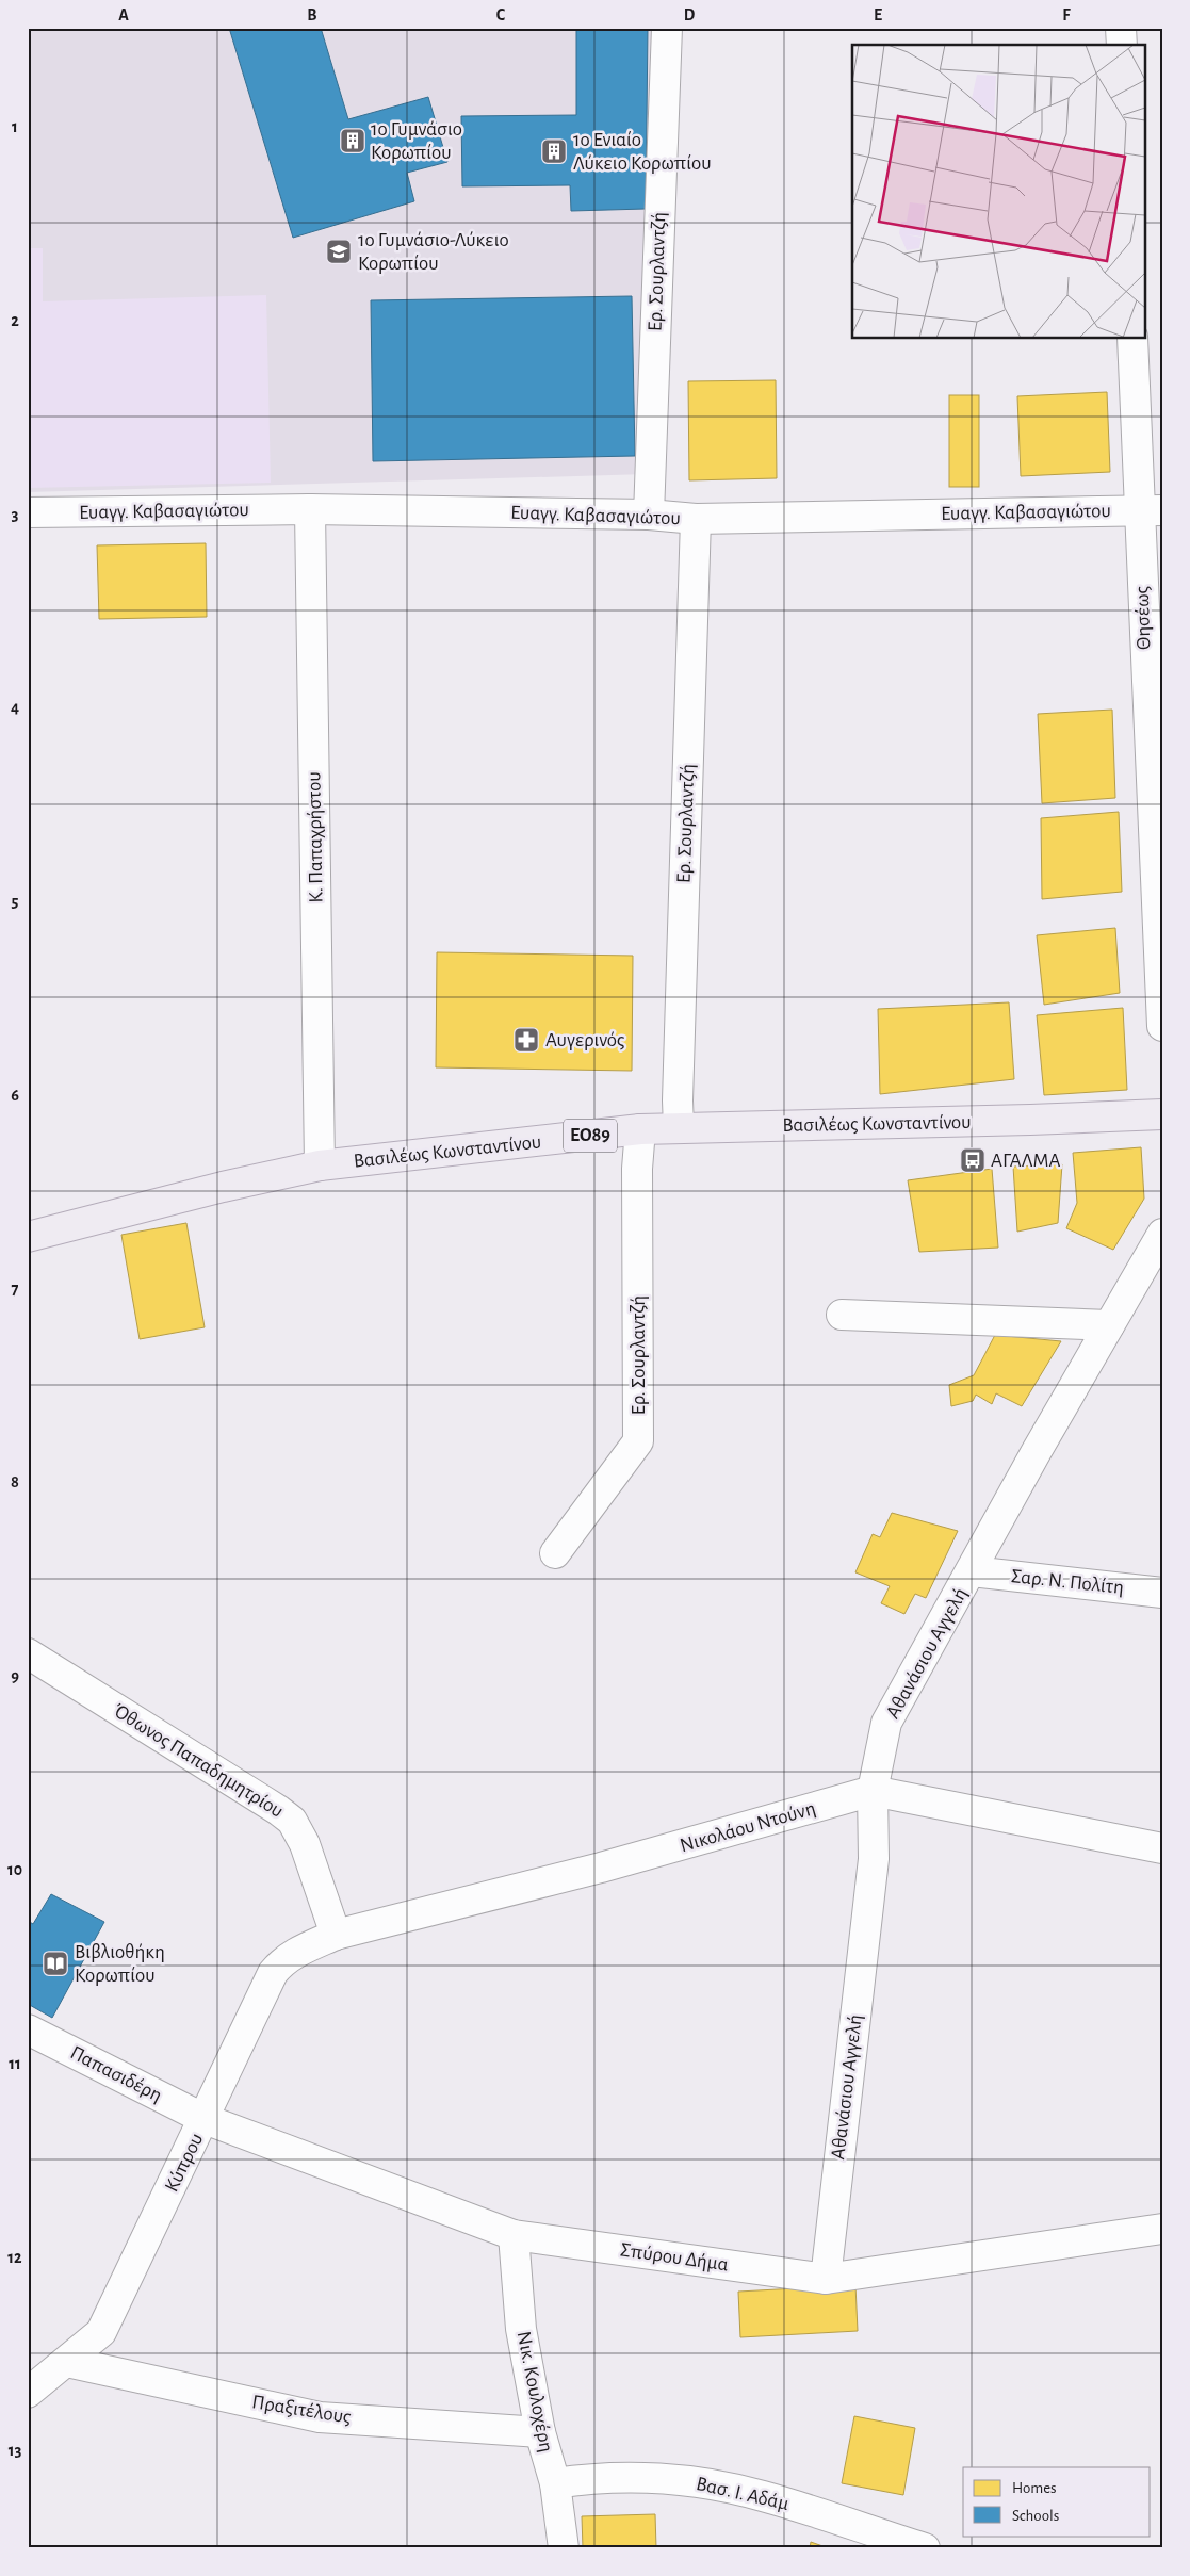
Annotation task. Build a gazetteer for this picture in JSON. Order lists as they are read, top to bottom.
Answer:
{
  "streets": {
    "main road": ["Βασιλέως Κωνσταντίνου", "ΕΟ89"],
    "street": [
      "Ερ. Σουρλαντζή",
      "Ευαγγ. Καβασαγιώτου",
      "Θησέως",
      "Κ. Παπαχρήστου",
      "Σαρ. Ν. Πολίτη",
      "Αθανάσιου Αγγελή",
      "Όθωνος Παπαδημητρίου",
      "Νικολάου Ντούνη",
      "Παπασιδέρη",
      "Κύπρου",
      "Σπύρου Δήμα",
      "Νικ. Κουλοχέρη",
      "Πραξιτέλους",
      "Βασ. Ι. Αδάμ"
    ]
  },
  "crossings": [
    ["Ερ. Σουρλαντζή", "Ευαγγ. Καβασαγιώτου"],
    ["Ερ. Σουρλαντζή", "Βασιλέως Κωνσταντίνου"],
    ["Ευαγγ. Καβασαγιώτου", "Θησέως"],
    ["Ευαγγ. Καβασαγιώτου", "Κ. Παπαχρήστου"],
    ["Κ. Παπαχρήστου", "Βασιλέως Κωνσταντίνου"],
    ["Σαρ. Ν. Πολίτη", "Αθανάσιου Αγγελή"],
    ["Αθανάσιου Αγγελή", "Νικολάου Ντούνη"],
    ["Αθανάσιου Αγγελή", "Σπύρου Δήμα"],
    ["Όθωνος Παπαδημητρίου", "Νικολάου Ντούνη"],
    ["Όθωνος Παπαδημητρίου", "Κύπρου"],
    ["Νικολάου Ντούνη", "Κύπρου"],
    ["Παπασιδέρη", "Κύπρου"],
    ["Παπασιδέρη", "Σπύρου Δήμα"],
    ["Κύπρου", "Σπύρου Δήμα"],
    ["Κύπρου", "Πραξιτέλους"],
    ["Σπύρου Δήμα", "Νικ. Κουλοχέρη"],
    ["Νικ. Κουλοχέρη", "Πραξιτέλους"],
    ["Νικ. Κουλοχέρη", "Βασ. Ι. Αδάμ"]
  ],
  "places": {
    "building": ["1ο Γυμνάσιο Κορωπίου", "1ο Ενιαίο Λύκειο Κορωπίου"],
    "school or university": ["1ο Γυμνάσιο-Λύκειο Κορωπίου"],
    "pharmacy": ["Αυγερινός"],
    "bus stop": ["ΑΓΑΛΜΑ"],
    "library": ["Βιβλιοθήκη Κορωπίου"]
  },
  "legend": ["Homes", "Schools"],
  "grid": {
    "columns": [
      "A",
      "B",
      "C",
      "D",
      "E",
      "F"
    ],
    "rows": [
      "1",
      "2",
      "3",
      "4",
      "5",
      "6",
      "7",
      "8",
      "9",
      "10",
      "11",
      "12",
      "13"
    ]
  }
}
